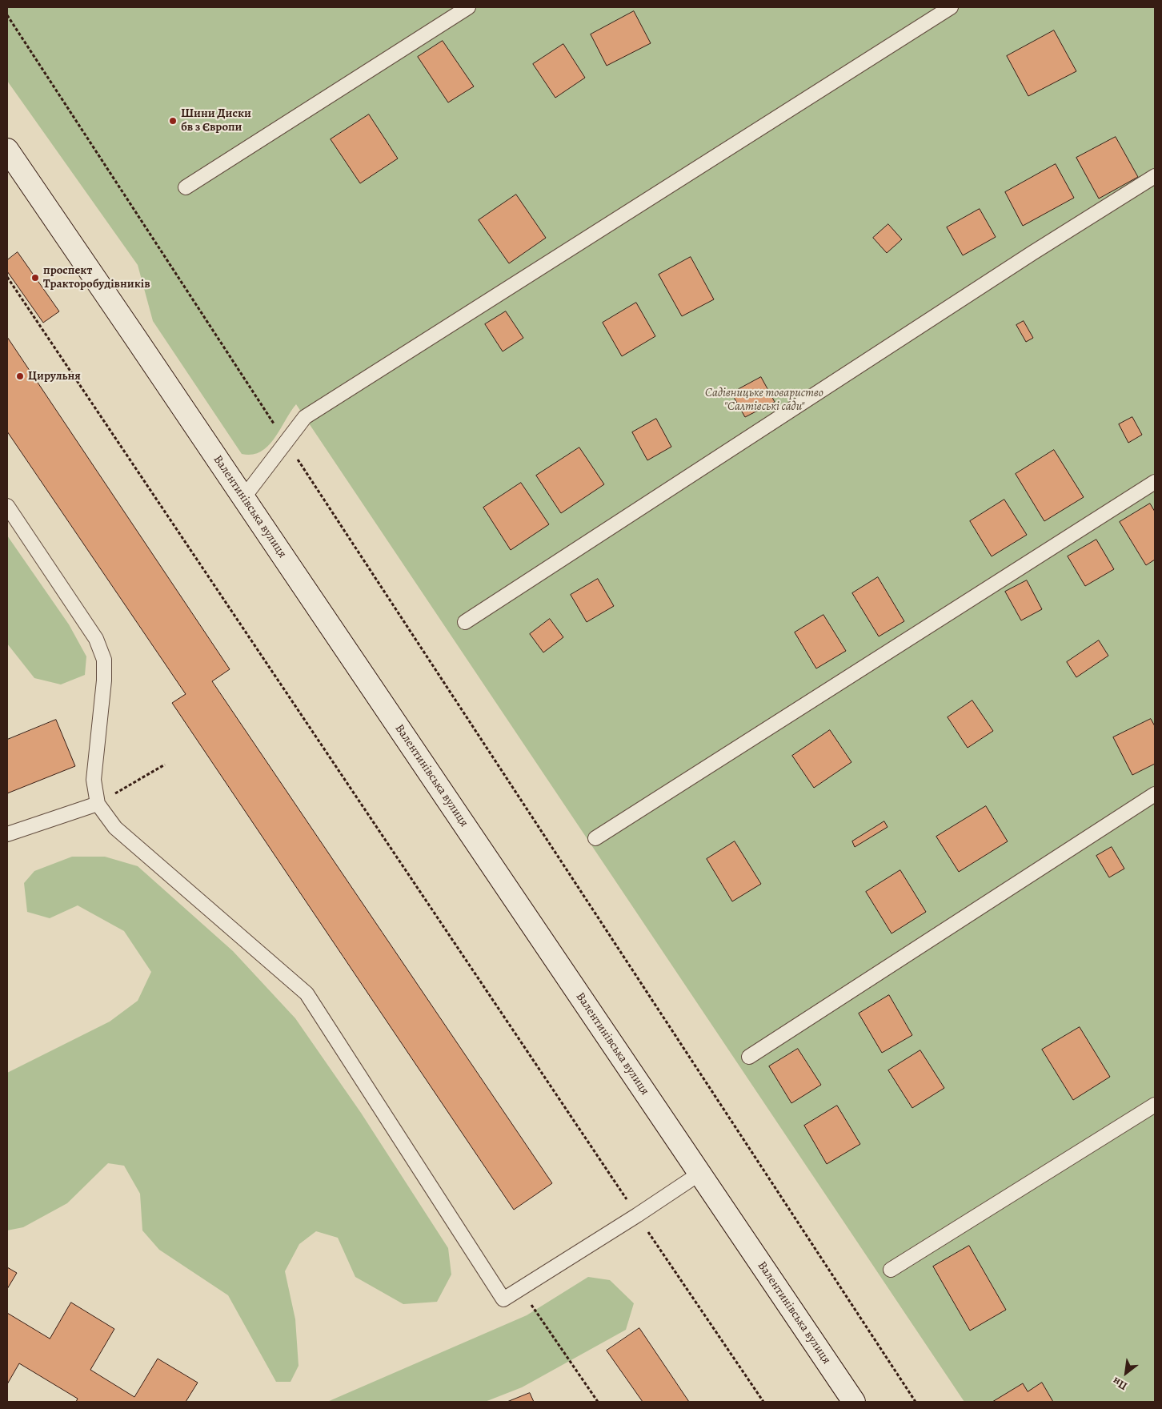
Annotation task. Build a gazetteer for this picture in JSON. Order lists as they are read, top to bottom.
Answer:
{
  "streets": {
    "street": ["Валентинівська вулиця"]
  },
  "parks": ["Садівницьке товариство \"Салтівські сади\""],
  "places": ["Шини Диски бв з Європи", "проспект Тракторобудівників", "Цирульня"],
  "north": "bottom left"
}
